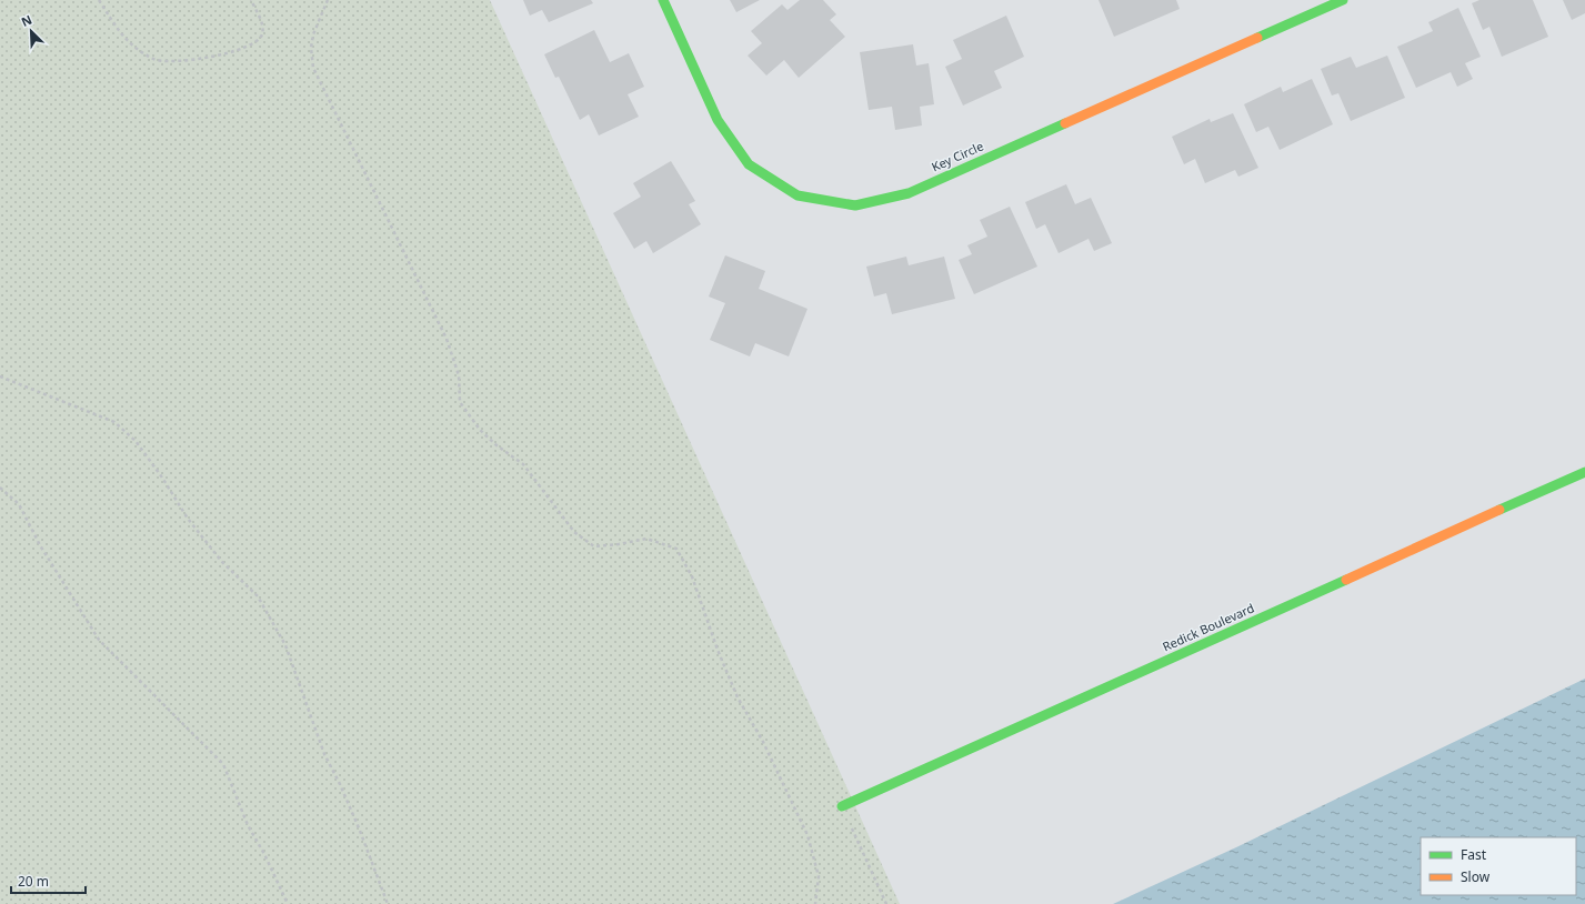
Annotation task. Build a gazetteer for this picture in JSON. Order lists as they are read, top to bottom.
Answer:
{
  "streets": {
    "street": ["Key Circle", "Redick Boulevard"]
  },
  "legend": ["Fast", "Slow"],
  "scale_bar": "20 m",
  "north": "top left"
}
